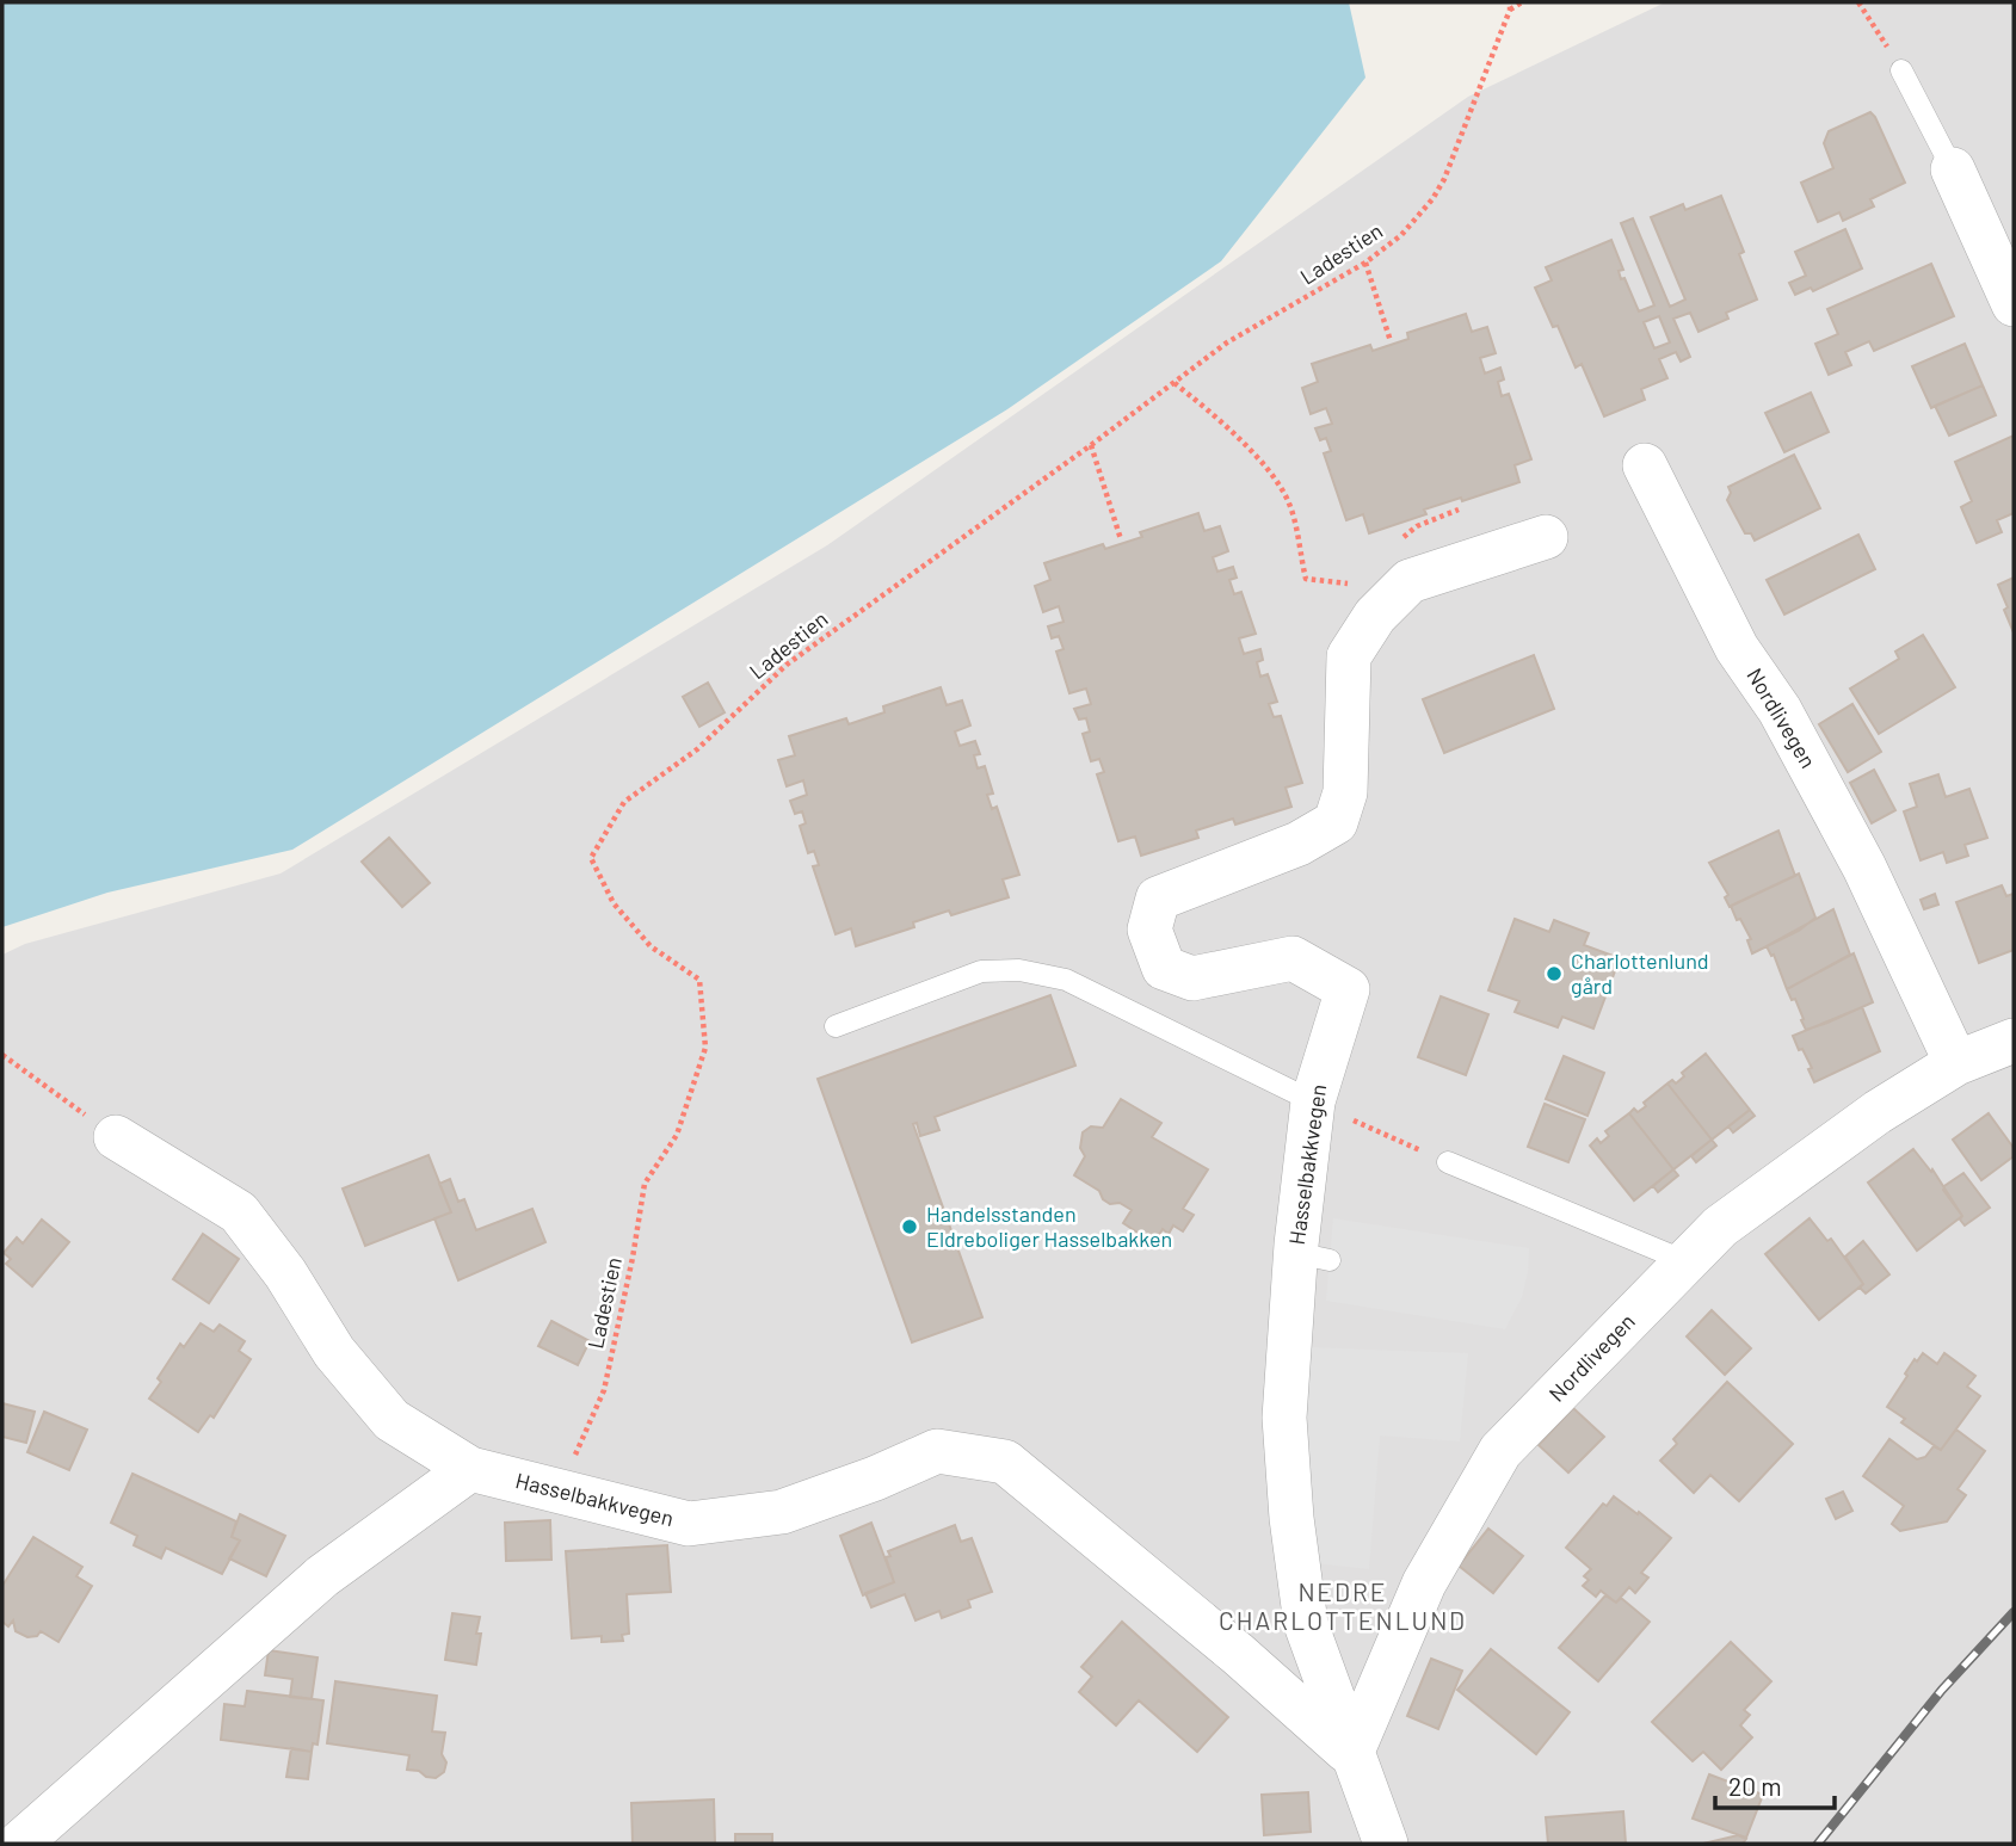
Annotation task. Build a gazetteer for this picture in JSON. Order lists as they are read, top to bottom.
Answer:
{
  "streets": {
    "street": ["Nordlivegen", "Hasselbakkvegen"],
    "path": ["Ladestien"]
  },
  "crossings": [
    ["Ladestien", "Hasselbakkvegen"],
    ["Nordlivegen", "Hasselbakkvegen"]
  ],
  "districts": ["NEDRE CHARLOTTENLUND"],
  "places": ["Charlottenlund gård", "Handelsstanden Eldreboliger Hasselbakken"],
  "scale_bar": "20 m"
}
